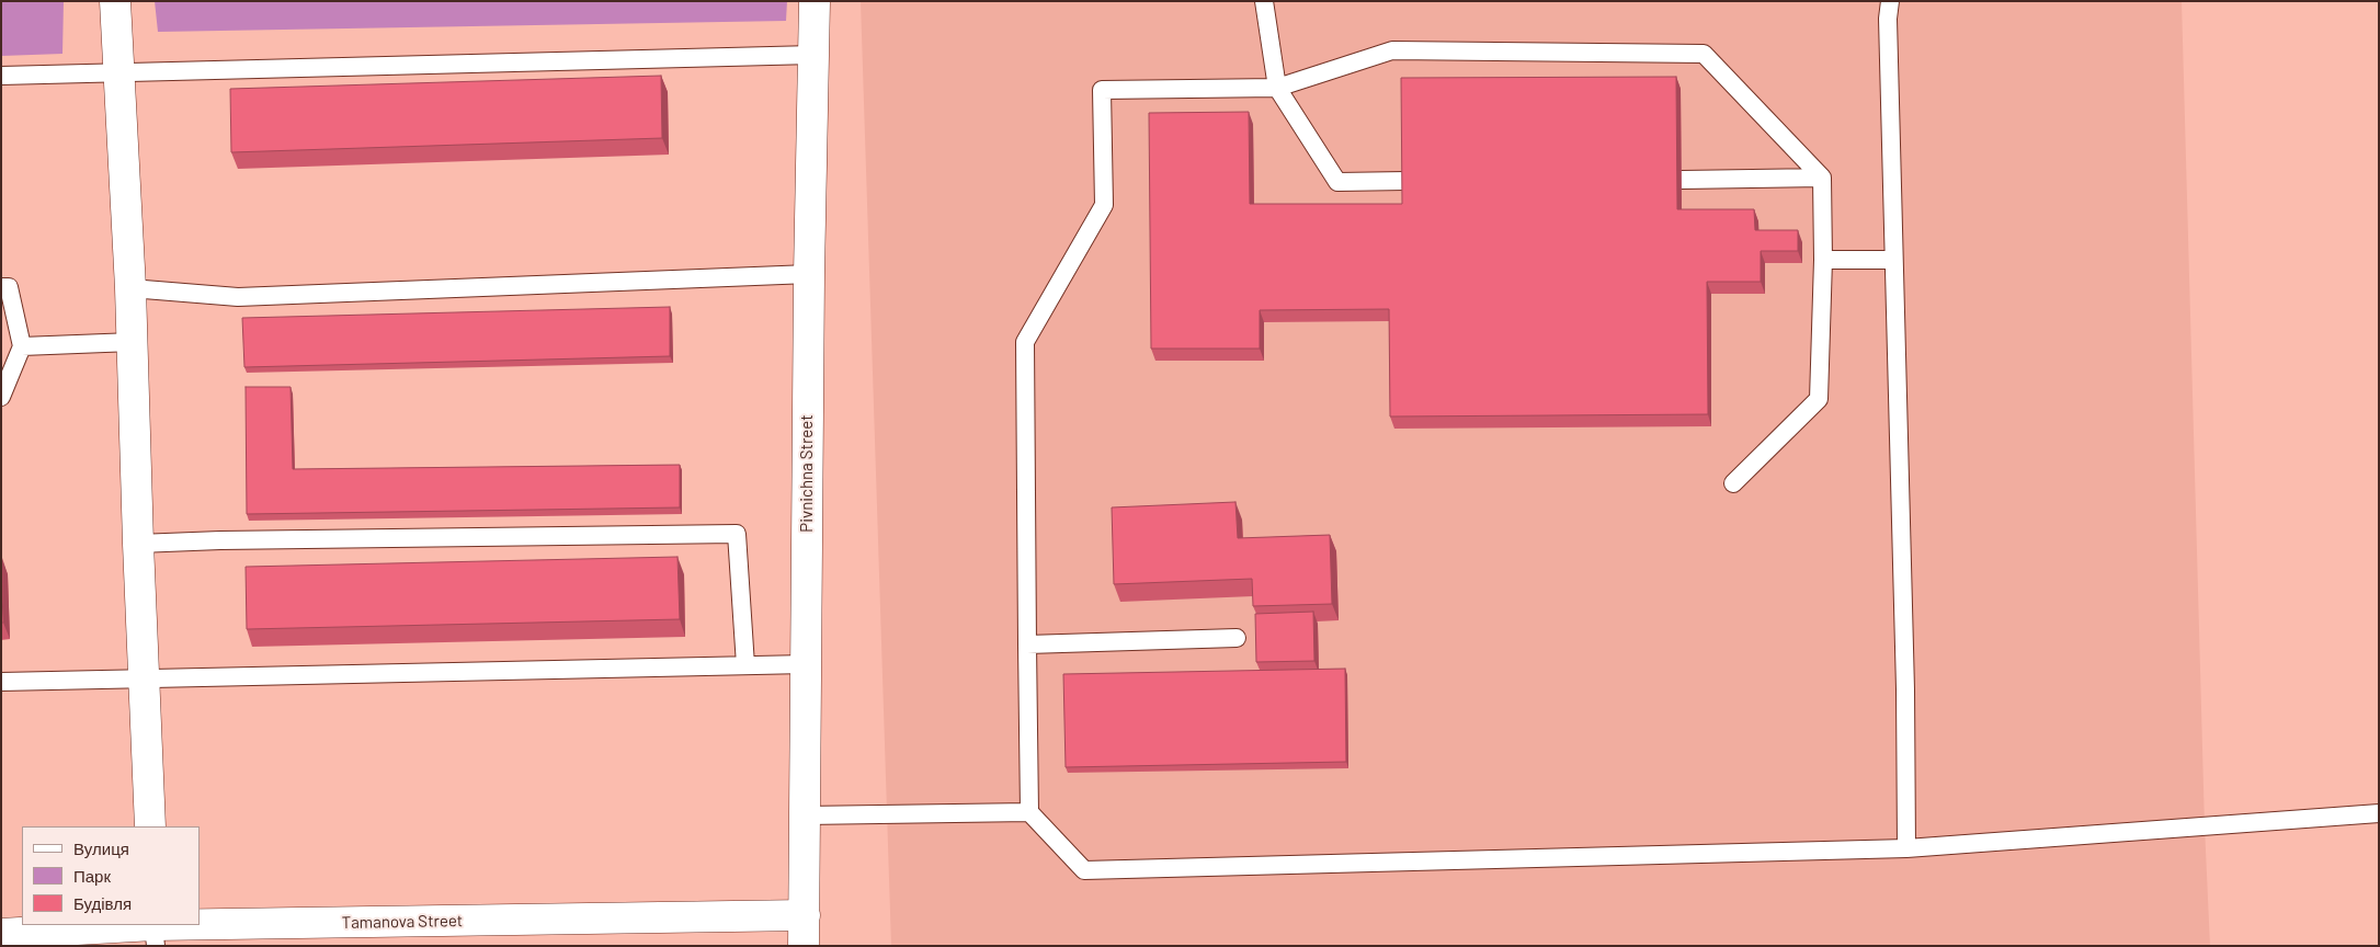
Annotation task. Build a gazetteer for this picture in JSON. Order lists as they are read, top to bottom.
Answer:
{
  "streets": {
    "street": ["Pivnichna Street", "Tamanova Street"]
  },
  "crossings": [
    ["Pivnichna Street", "Tamanova Street"]
  ],
  "legend": ["Вулиця", "Парк", "Будівля"]
}
